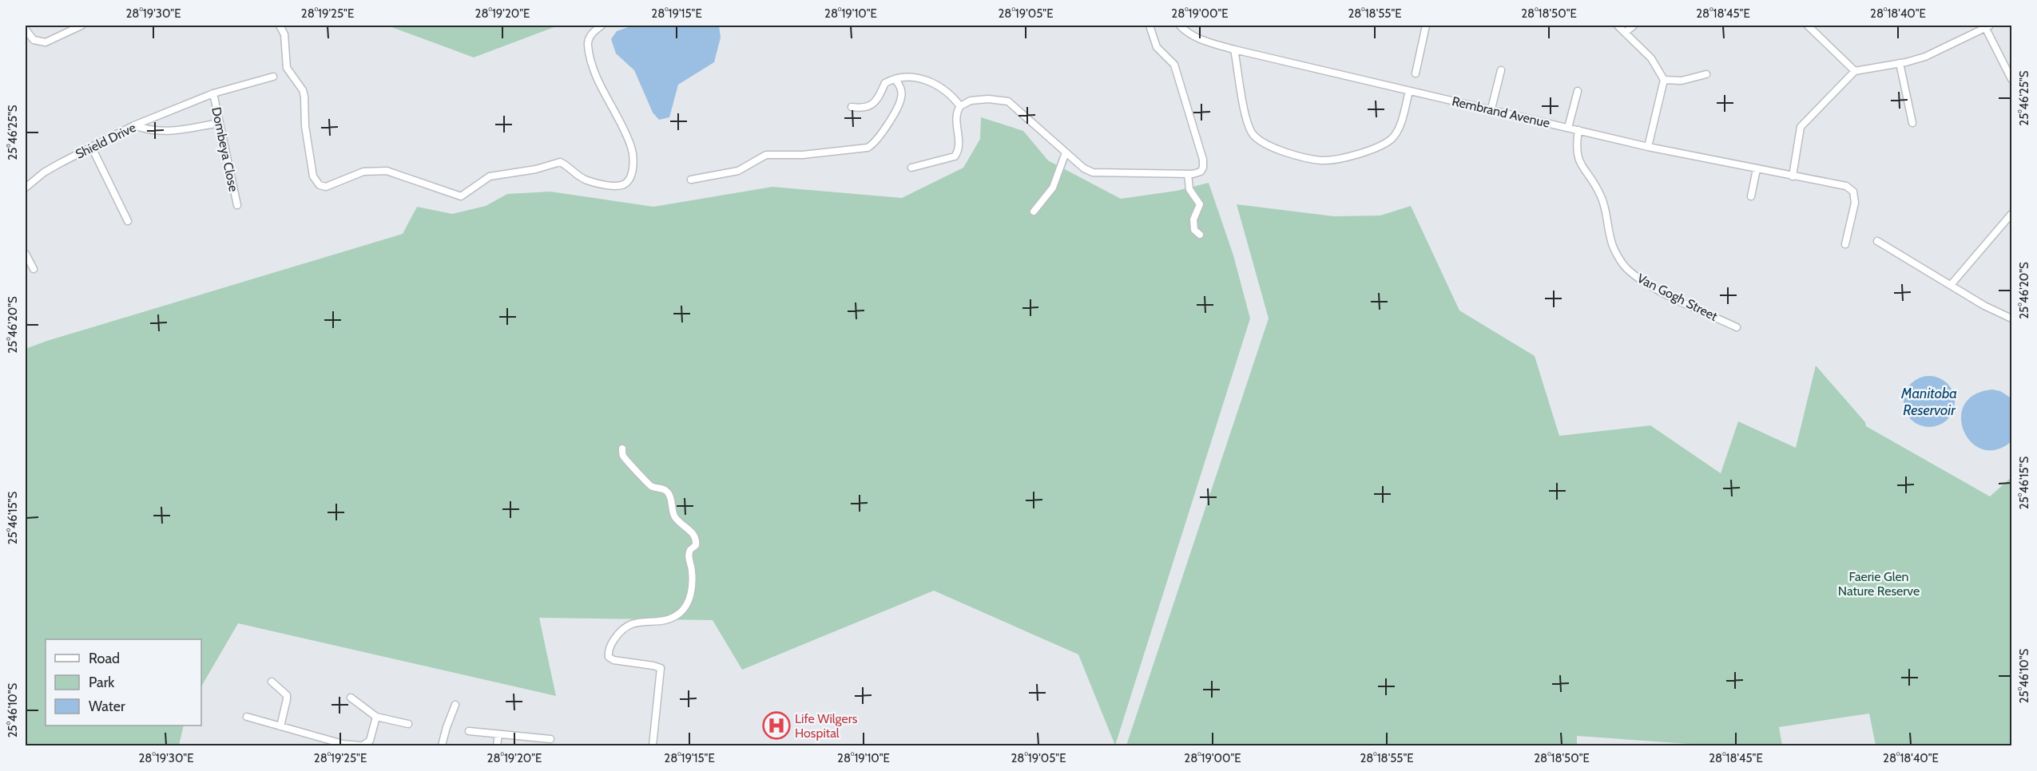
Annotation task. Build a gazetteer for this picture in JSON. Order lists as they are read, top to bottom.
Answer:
{
  "streets": {
    "street": [
      "Rembrand Avenue",
      "Shield Drive",
      "Dombeya Close",
      "Van Gogh Street"
    ]
  },
  "crossings": [
    ["Rembrand Avenue", "Van Gogh Street"],
    ["Shield Drive", "Dombeya Close"]
  ],
  "water": ["Manitoba Reservoir"],
  "parks": ["Faerie Glen Nature Reserve"],
  "places": {
    "hospital": ["Life Wilgers Hospital"]
  },
  "legend": ["Road", "Park", "Water"],
  "coordinates": [
    "28°19'30\"E",
    "28°19'25\"E",
    "28°19'20\"E",
    "28°19'15\"E",
    "28°19'10\"E",
    "28°19'05\"E",
    "28°19'00\"E",
    "28°18'55\"E",
    "28°18'50\"E",
    "28°18'45\"E",
    "28°18'40\"E",
    "25°46'25\"S",
    "25°46'20\"S",
    "25°46'15\"S",
    "25°46'10\"S"
  ]
}
